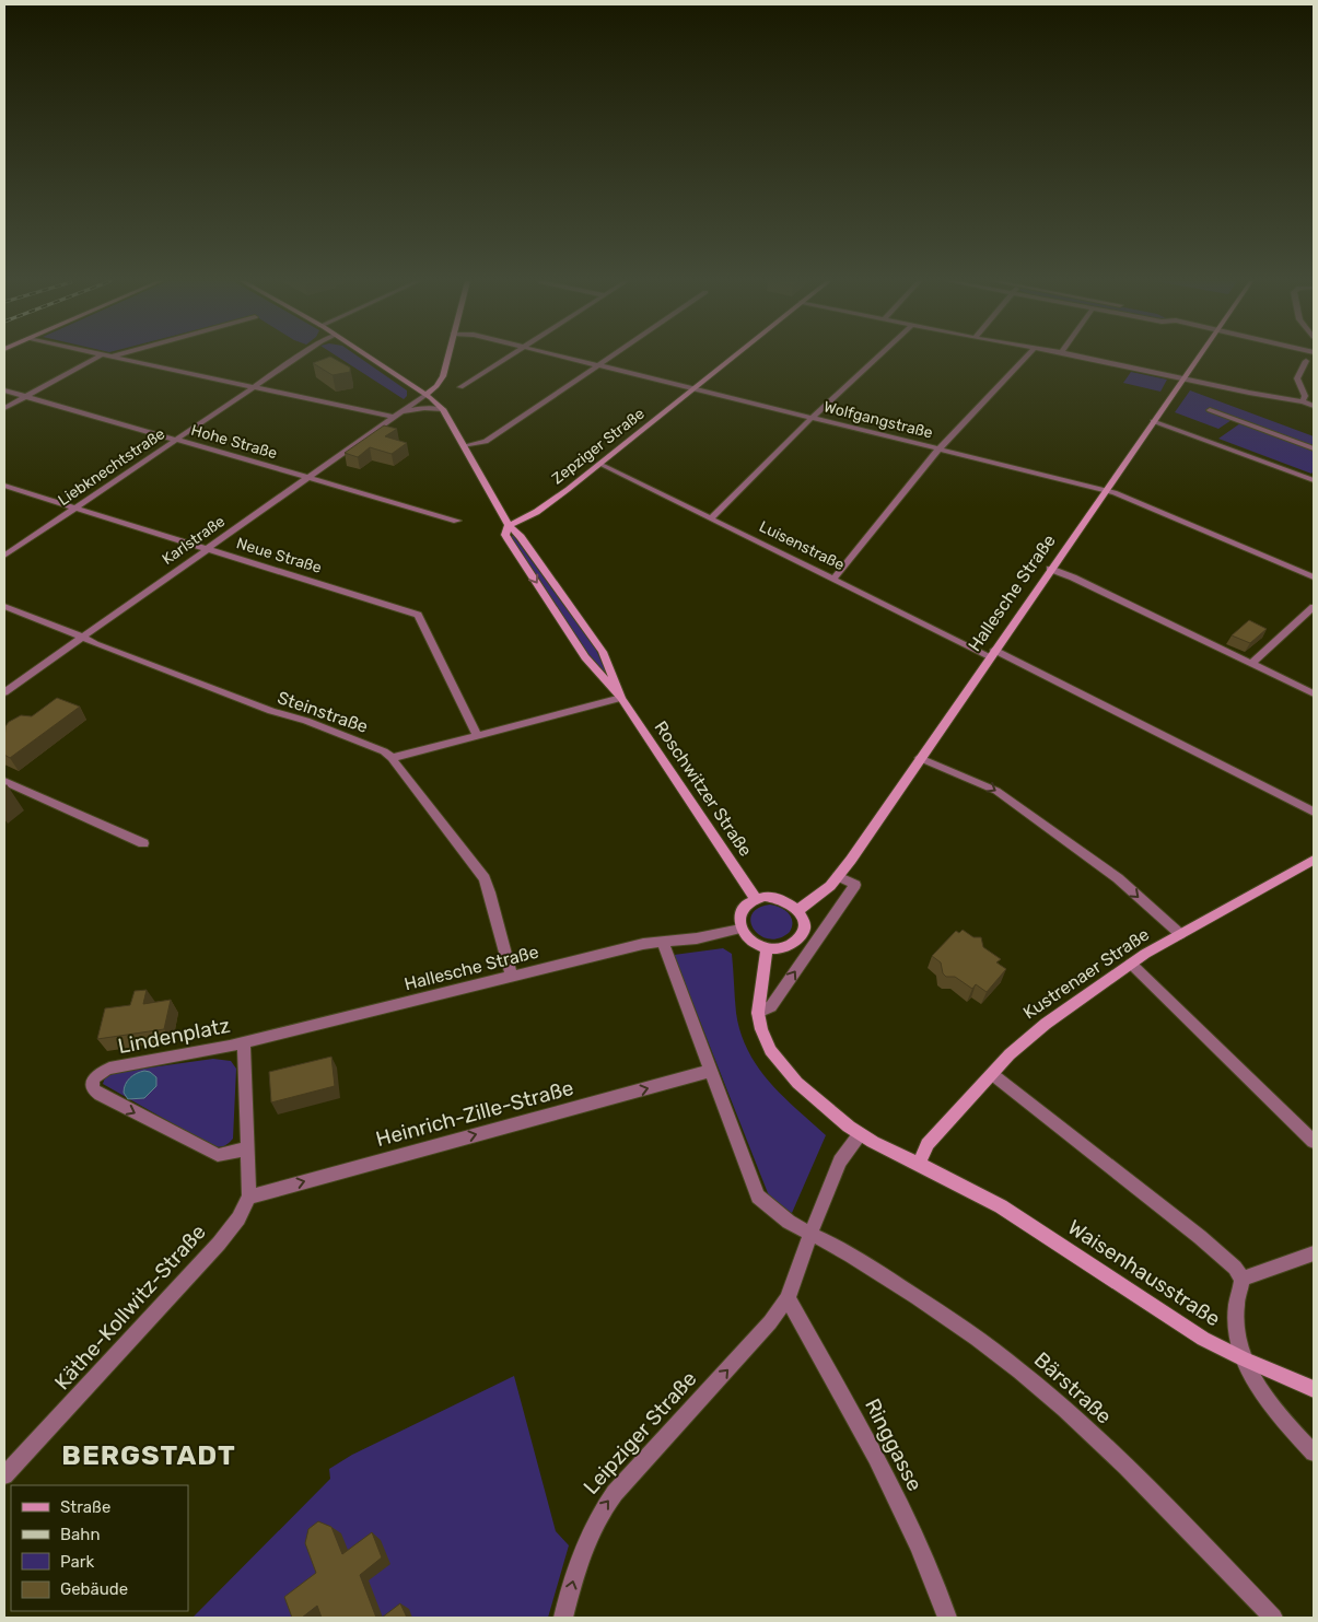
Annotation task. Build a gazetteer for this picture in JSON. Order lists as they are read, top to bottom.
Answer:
{
  "streets": {
    "main road": [
      "Zepziger Straße",
      "Hallesche Straße",
      "Roschwitzer Straße",
      "Kustrenaer Straße",
      "Waisenhausstraße"
    ],
    "street": [
      "Wolfgangstraße",
      "Hohe Straße",
      "Liebknechtstraße",
      "Karlstraße",
      "Luisenstraße",
      "Neue Straße",
      "Steinstraße",
      "Lindenplatz",
      "Heinrich-Zille-Straße",
      "Käthe-Kollwitz-Straße",
      "Bärstraße",
      "Leipziger Straße",
      "Ringgasse"
    ]
  },
  "crossings": [
    ["Wolfgangstraße", "Zepziger Straße"],
    ["Wolfgangstraße", "Hallesche Straße"],
    ["Hohe Straße", "Liebknechtstraße"],
    ["Hohe Straße", "Karlstraße"],
    ["Zepziger Straße", "Luisenstraße"],
    ["Zepziger Straße", "Roschwitzer Straße"],
    ["Liebknechtstraße", "Neue Straße"],
    ["Karlstraße", "Neue Straße"],
    ["Karlstraße", "Steinstraße"],
    ["Luisenstraße", "Hallesche Straße"],
    ["Hallesche Straße", "Steinstraße"],
    ["Hallesche Straße", "Roschwitzer Straße"],
    ["Hallesche Straße", "Lindenplatz"],
    ["Hallesche Straße", "Bärstraße"],
    ["Kustrenaer Straße", "Waisenhausstraße"],
    ["Heinrich-Zille-Straße", "Käthe-Kollwitz-Straße"],
    ["Heinrich-Zille-Straße", "Bärstraße"],
    ["Waisenhausstraße", "Leipziger Straße"],
    ["Bärstraße", "Leipziger Straße"],
    ["Leipziger Straße", "Ringgasse"]
  ],
  "one_way": ["Heinrich-Zille-Straße", "Leipziger Straße"],
  "districts": ["BERGSTADT"],
  "legend": [
    "Straße",
    "Bahn",
    "Park",
    "Gebäude"
  ]
}
